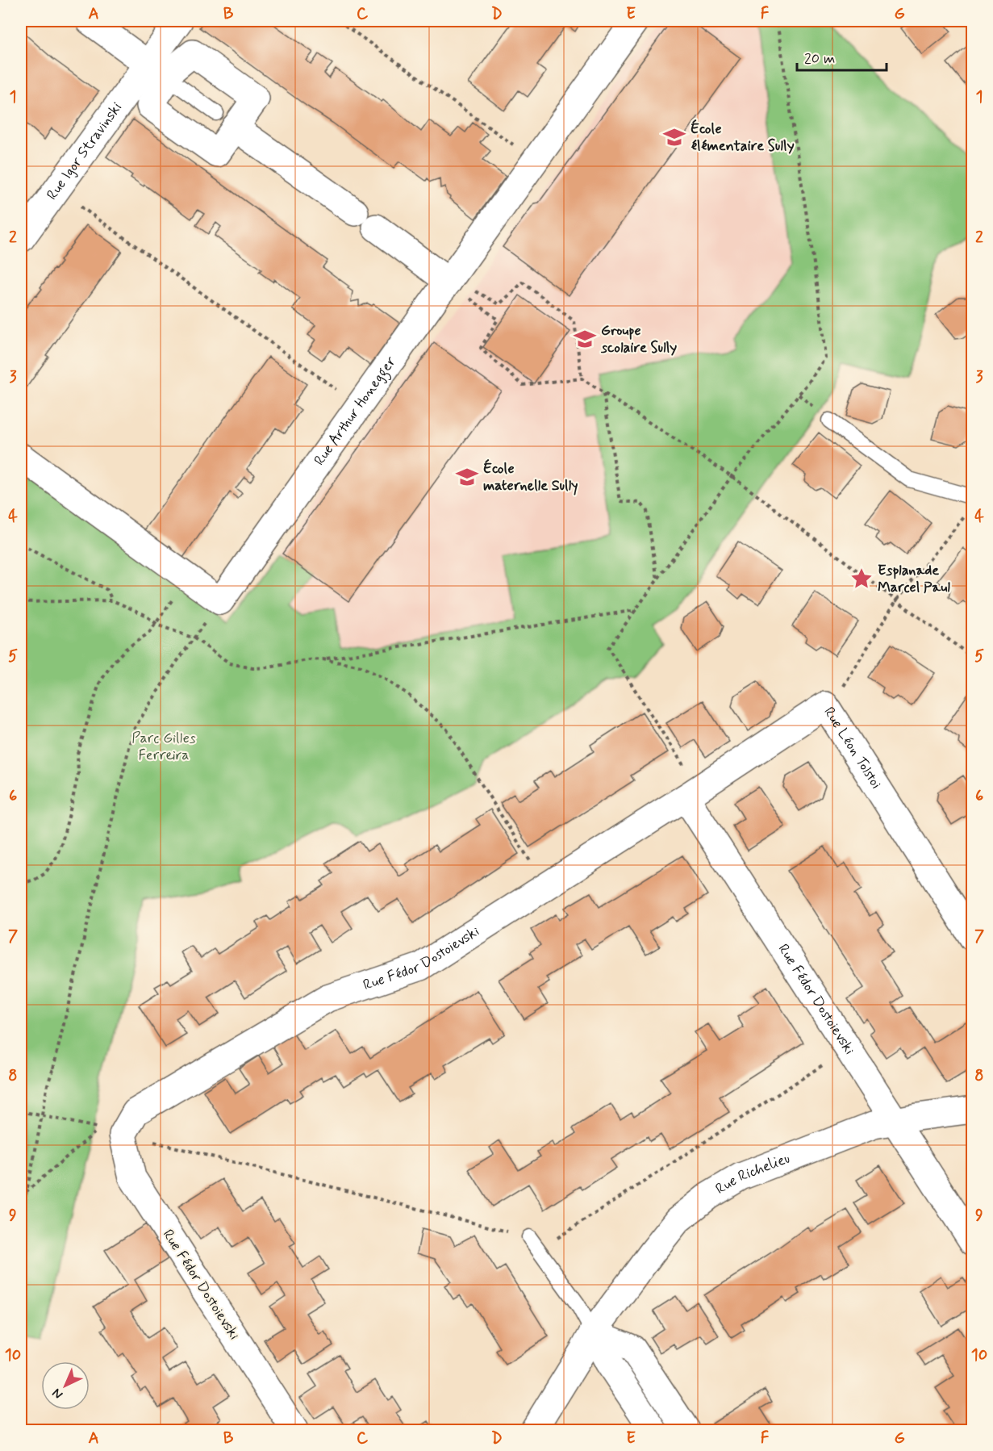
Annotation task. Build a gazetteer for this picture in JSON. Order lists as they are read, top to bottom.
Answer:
{
  "streets": {
    "street": [
      "Rue Igor Stravinski",
      "Rue Arthur Honegger",
      "Rue Léon Tolstoi",
      "Rue Fédor Dostoievski",
      "Rue Richelieu"
    ]
  },
  "crossings": [
    ["Rue Léon Tolstoi", "Rue Fédor Dostoievski"],
    ["Rue Fédor Dostoievski", "Rue Richelieu"]
  ],
  "parks": ["Parc Gilles Ferreira"],
  "places": {
    "school or university": ["École élémentaire Sully", "Groupe scolaire Sully", "École maternelle Sully"],
    "place": ["Esplanade Marcel Paul"]
  },
  "scale_bar": "20 m",
  "north": "bottom left",
  "grid": {
    "columns": [
      "A",
      "B",
      "C",
      "D",
      "E",
      "F",
      "G"
    ],
    "rows": [
      "1",
      "2",
      "3",
      "4",
      "5",
      "6",
      "7",
      "8",
      "9",
      "10"
    ]
  }
}
